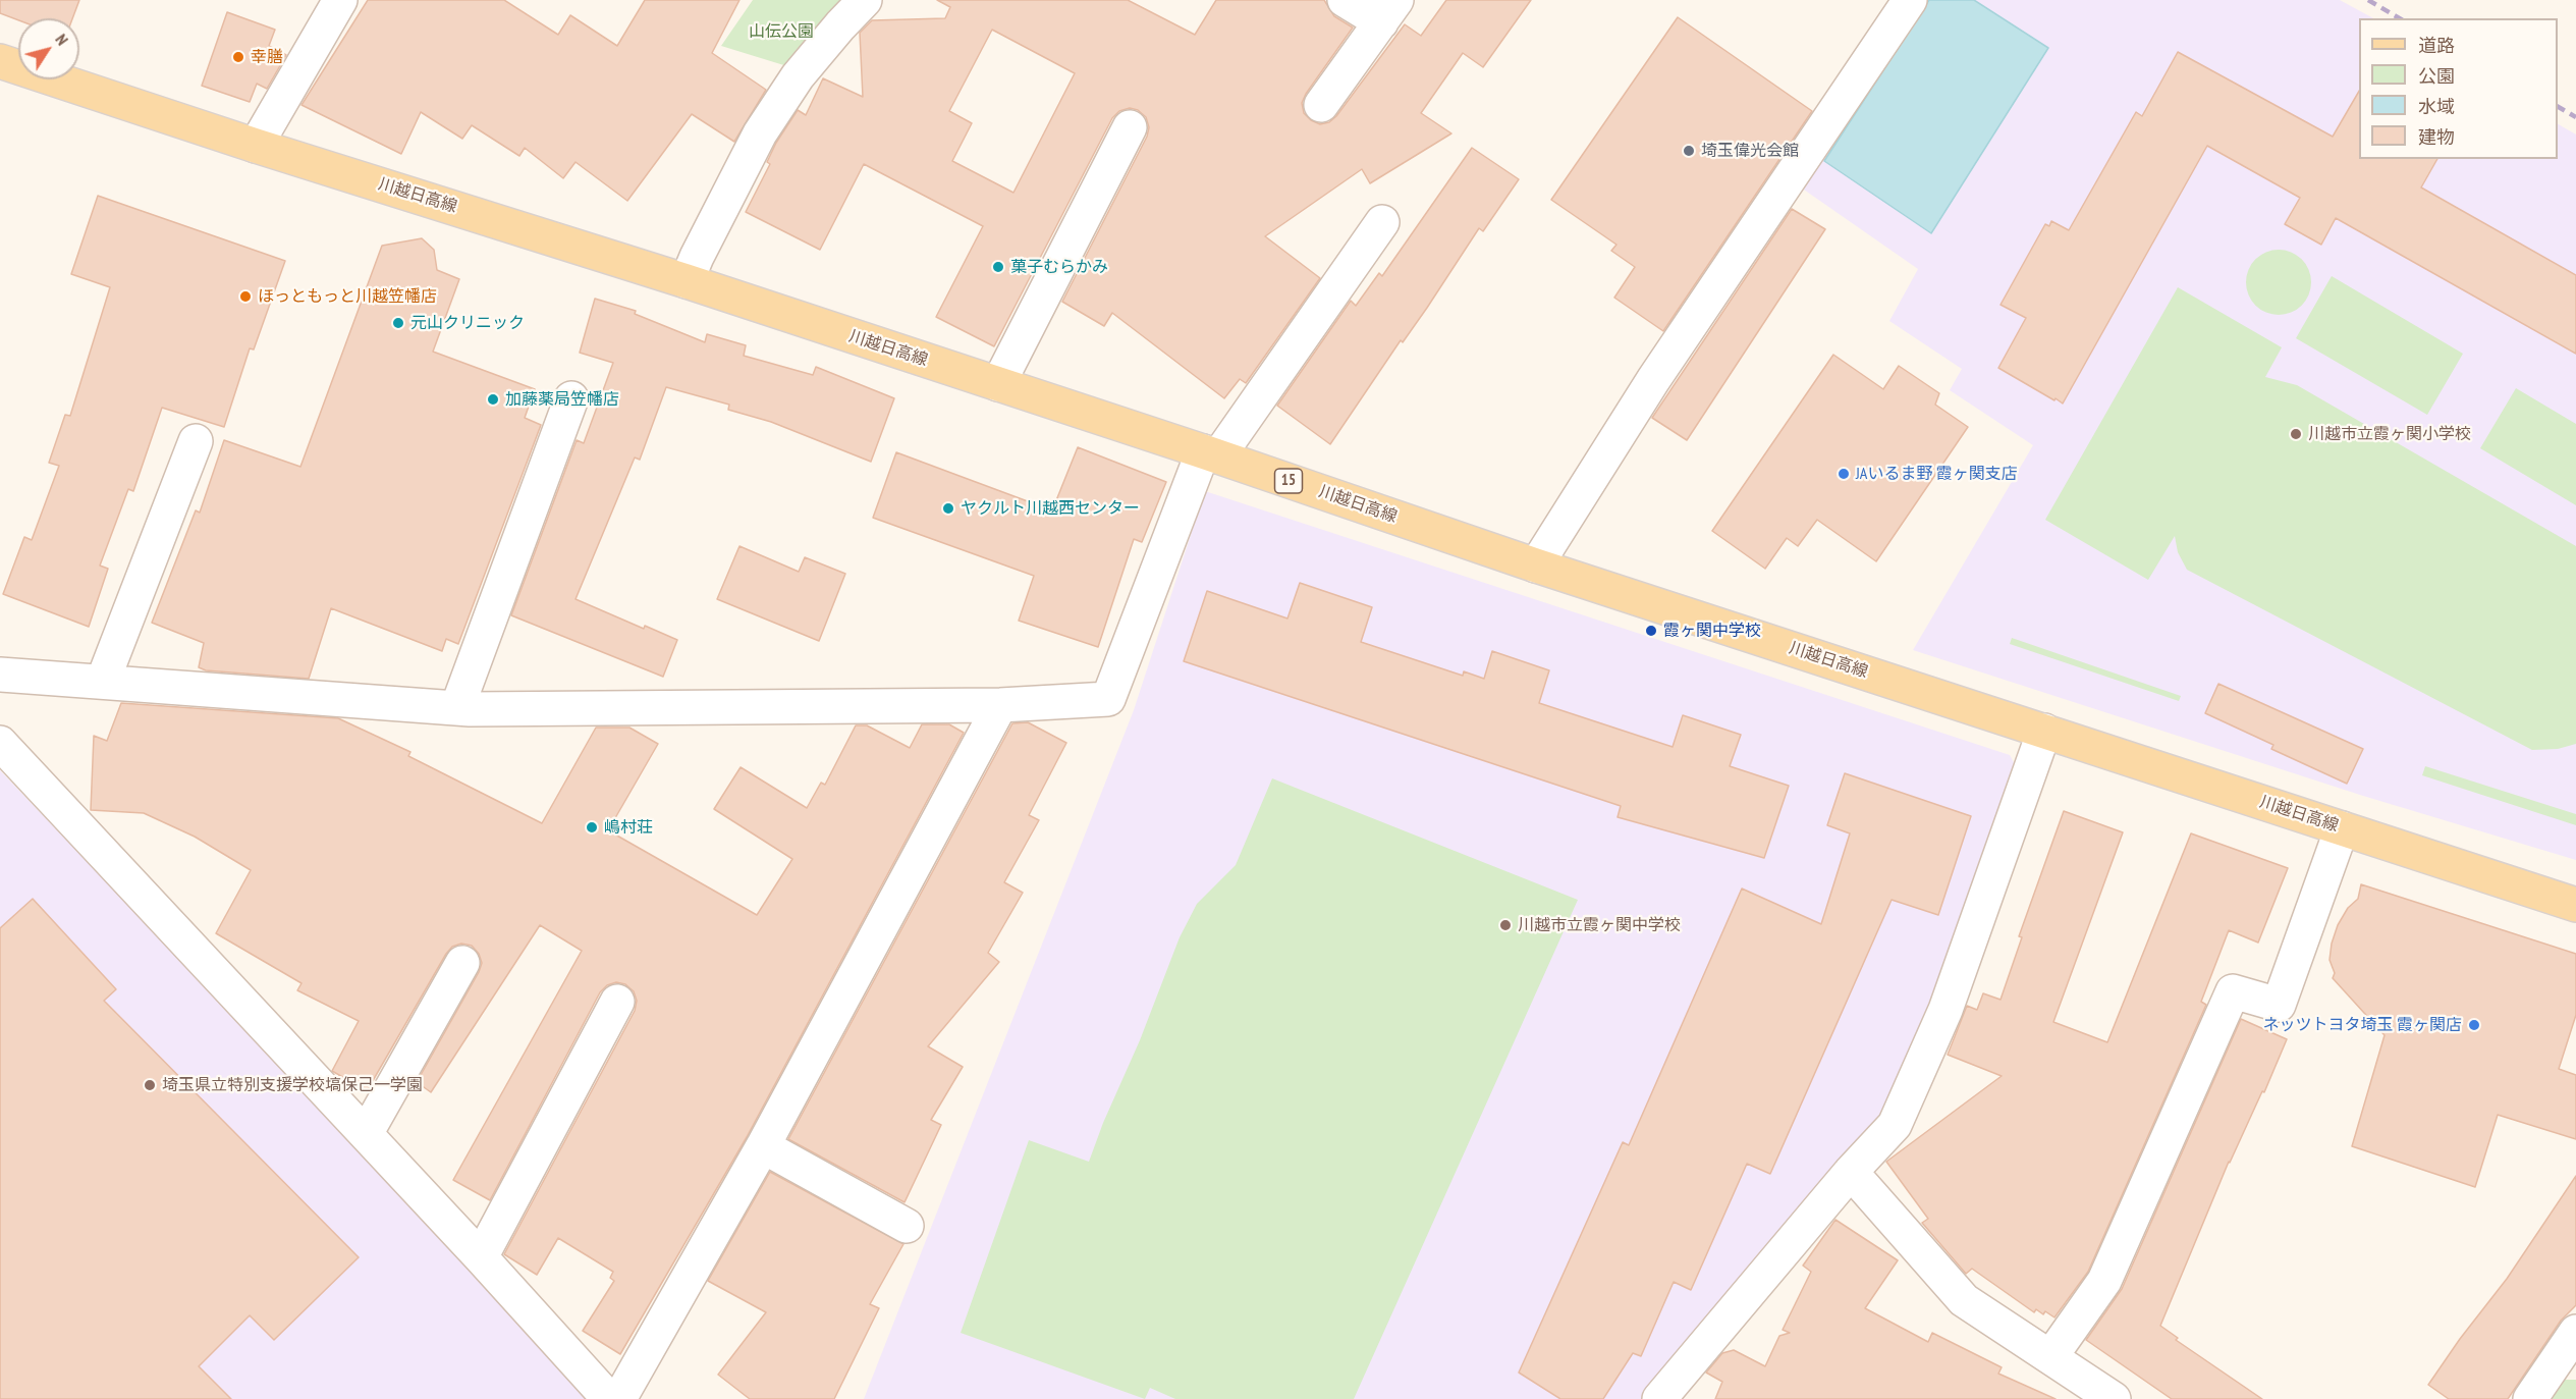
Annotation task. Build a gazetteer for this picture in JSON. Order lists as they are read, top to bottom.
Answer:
{
  "streets": {
    "main road": ["川越日高線", "15"]
  },
  "parks": ["山伝公園"],
  "places": [
    "幸膳",
    "埼玉偉光会館",
    "菓子むらかみ",
    "ほっともっと川越笠幡店",
    "元山クリニック",
    "加藤薬局笠幡店",
    "川越市立霞ヶ関小学校",
    "JAいるま野 霞ヶ関支店",
    "ヤクルト川越西センター",
    "霞ヶ関中学校",
    "嶋村荘",
    "川越市立霞ヶ関中学校",
    "ネッツトヨタ埼玉 霞ヶ関店",
    "埼玉県立特別支援学校塙保己一学園"
  ],
  "legend": [
    "道路",
    "公園",
    "水域",
    "建物"
  ],
  "north": "top right"
}
